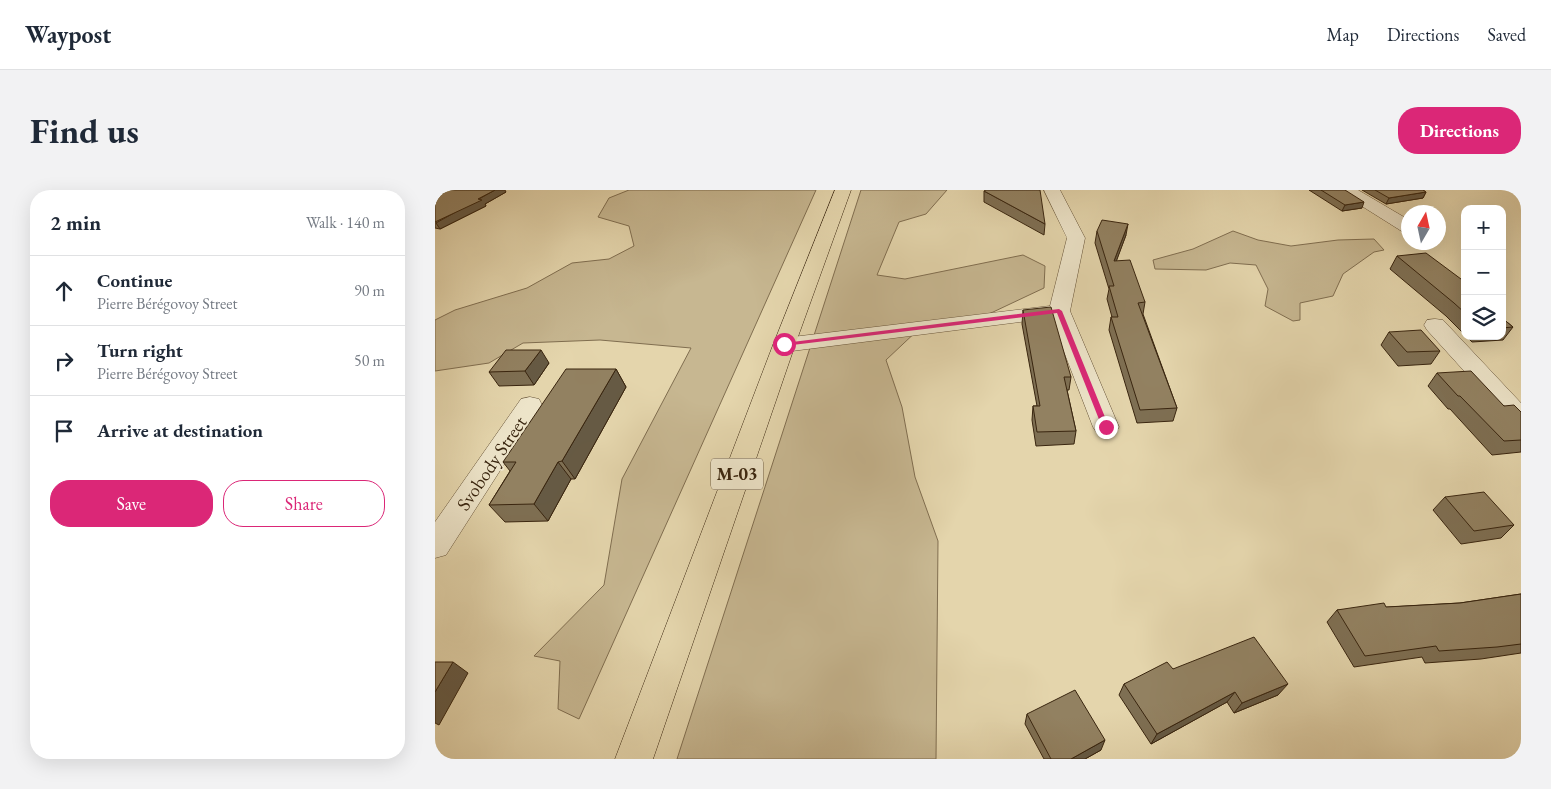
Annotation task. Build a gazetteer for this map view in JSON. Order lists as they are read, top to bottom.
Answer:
{
  "streets": {
    "highway": ["М-03"],
    "street": ["Svobody Street"]
  },
  "north": "top",
  "page": {
    "header": "Waypost",
    "nav": ["Map", "Directions", "Saved"],
    "buttons": [
      "Directions",
      ["Save", "Share"]
    ],
    "title": "Find us",
    "heading": ["2 min", "Walk · 140 m"],
    "map_buttons": ["+", "−"],
    "list": [
      ["Continue", "Pierre Bérégovoy Street", "90 m"],
      ["Turn right", "Pierre Bérégovoy Street", "50 m"],
      "Arrive at destination"
    ]
  }
}
